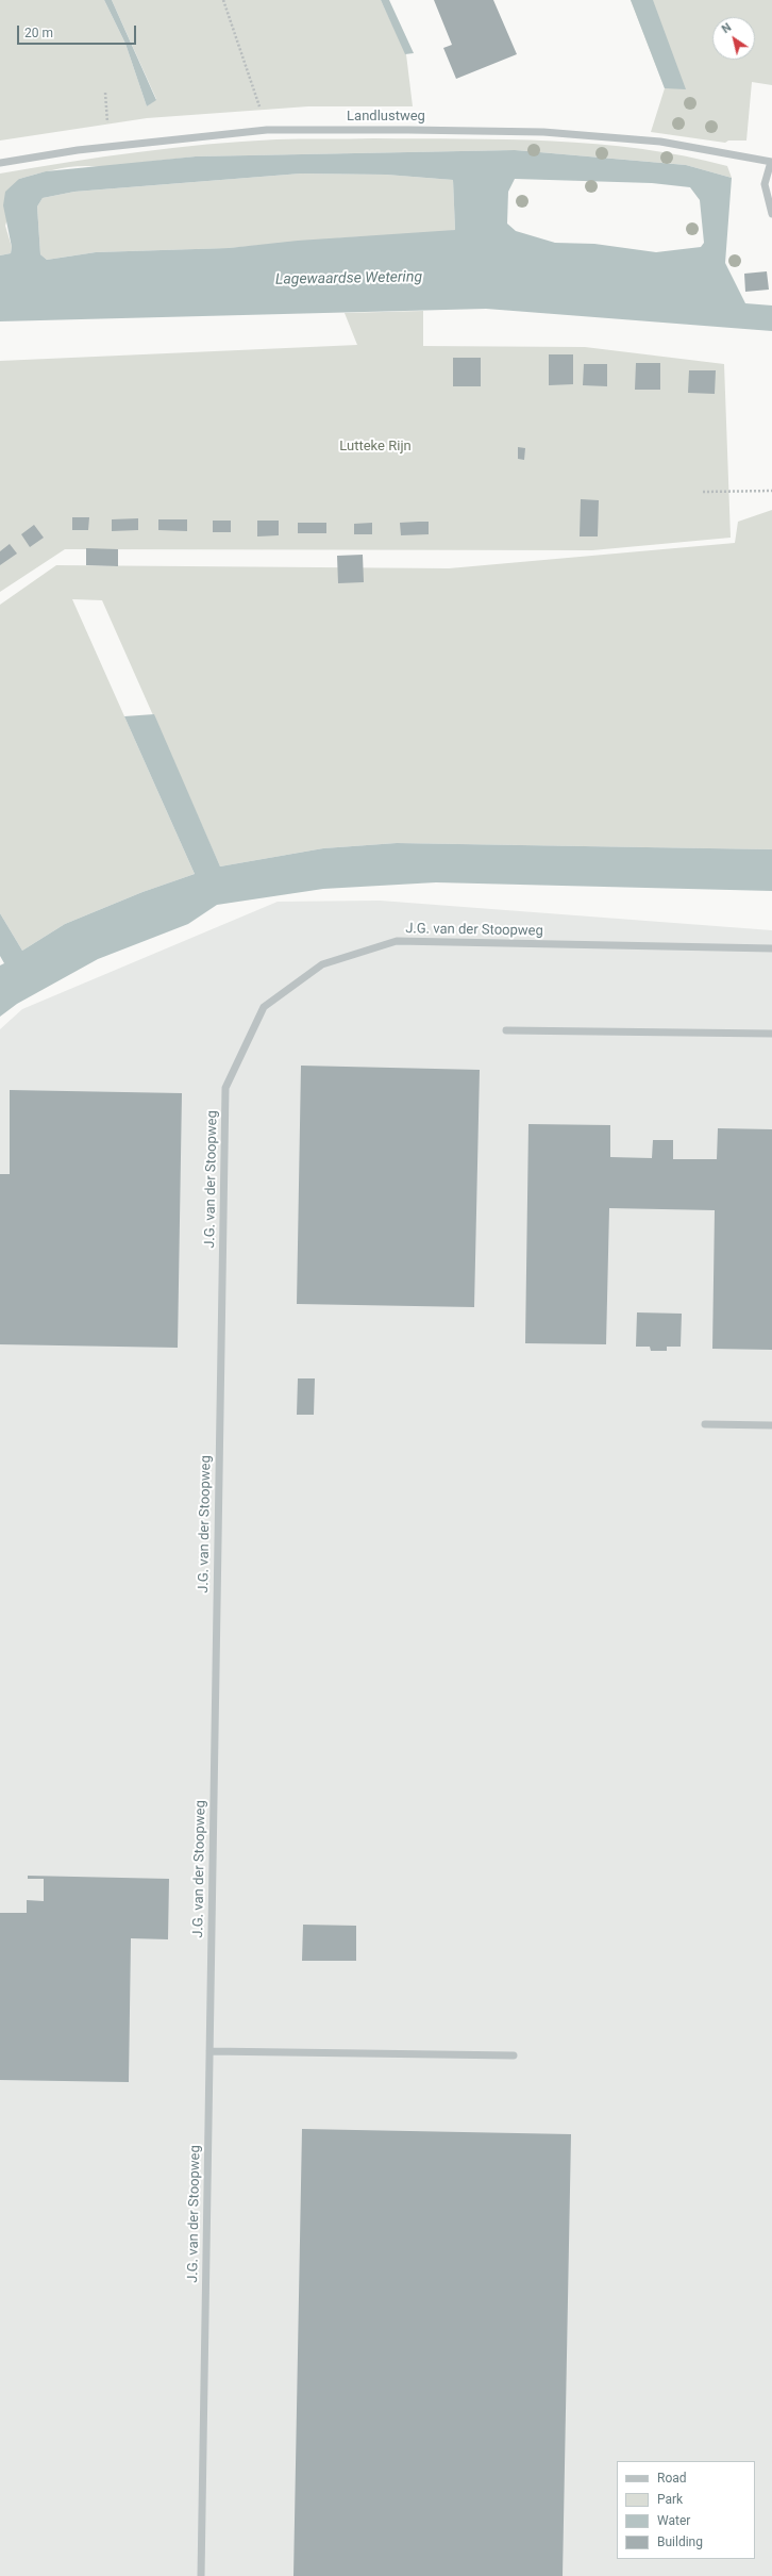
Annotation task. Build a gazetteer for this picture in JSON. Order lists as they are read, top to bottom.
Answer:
{
  "streets": {
    "street": ["Landlustweg", "J.G. van der Stoopweg"]
  },
  "water": ["Lagewaardse Wetering"],
  "parks": ["Lutteke Rijn"],
  "legend": [
    "Road",
    "Park",
    "Water",
    "Building"
  ],
  "scale_bar": "20 m",
  "north": "top left"
}
